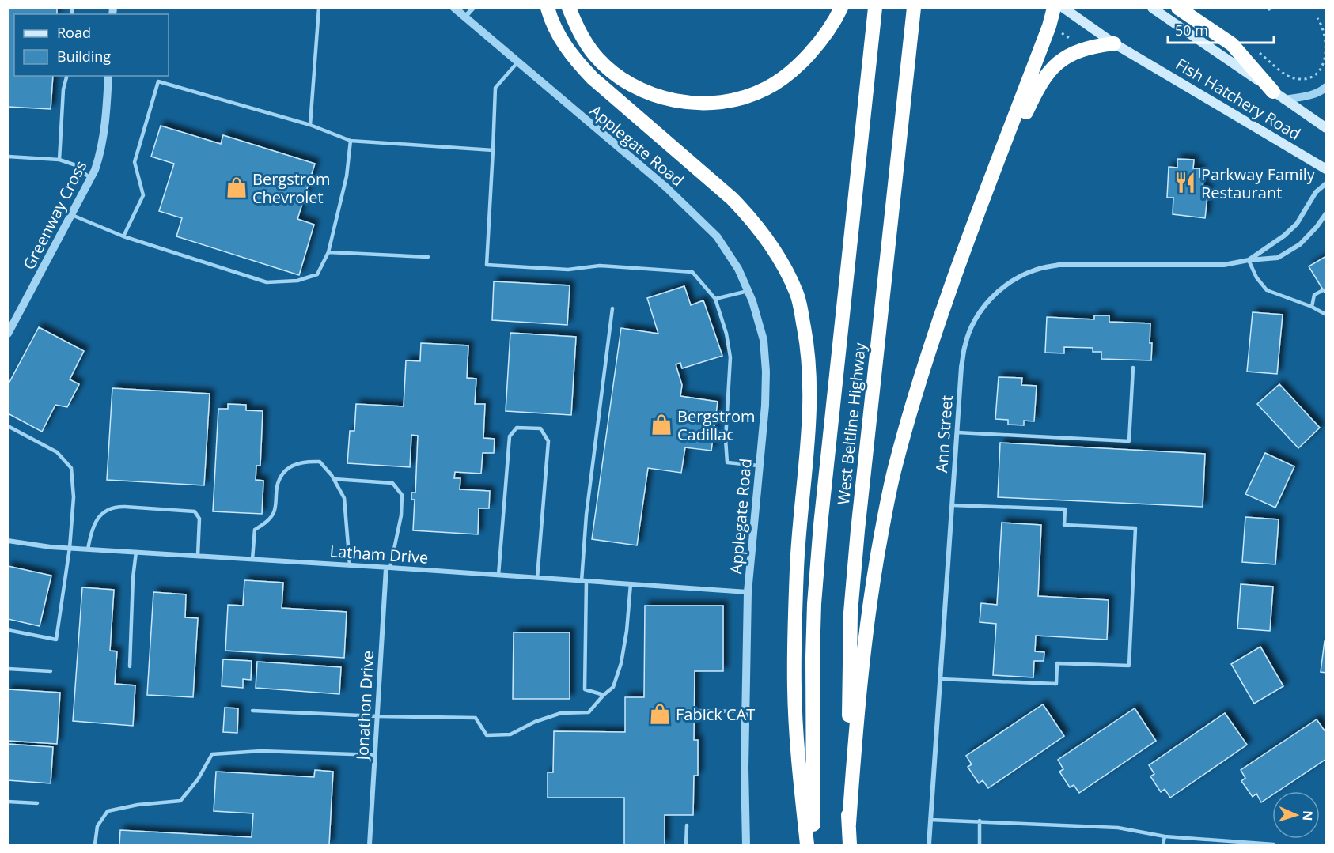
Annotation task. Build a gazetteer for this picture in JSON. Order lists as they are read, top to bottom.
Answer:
{
  "streets": {
    "highway": ["West Beltline Highway"],
    "main road": ["Fish Hatchery Road"],
    "street": [
      "Applegate Road",
      "Greenway Cross",
      "Ann Street",
      "Latham Drive",
      "Jonathon Drive"
    ]
  },
  "crossings": [
    ["Applegate Road", "Latham Drive"],
    ["Latham Drive", "Jonathon Drive"]
  ],
  "places": {
    "restaurant": ["Parkway Family Restaurant"],
    "shop": ["Bergstrom Chevrolet", "Bergstrom Cadillac", "Fabick CAT"]
  },
  "legend": ["Road", "Building"],
  "scale_bar": "50 m",
  "north": "right"
}
